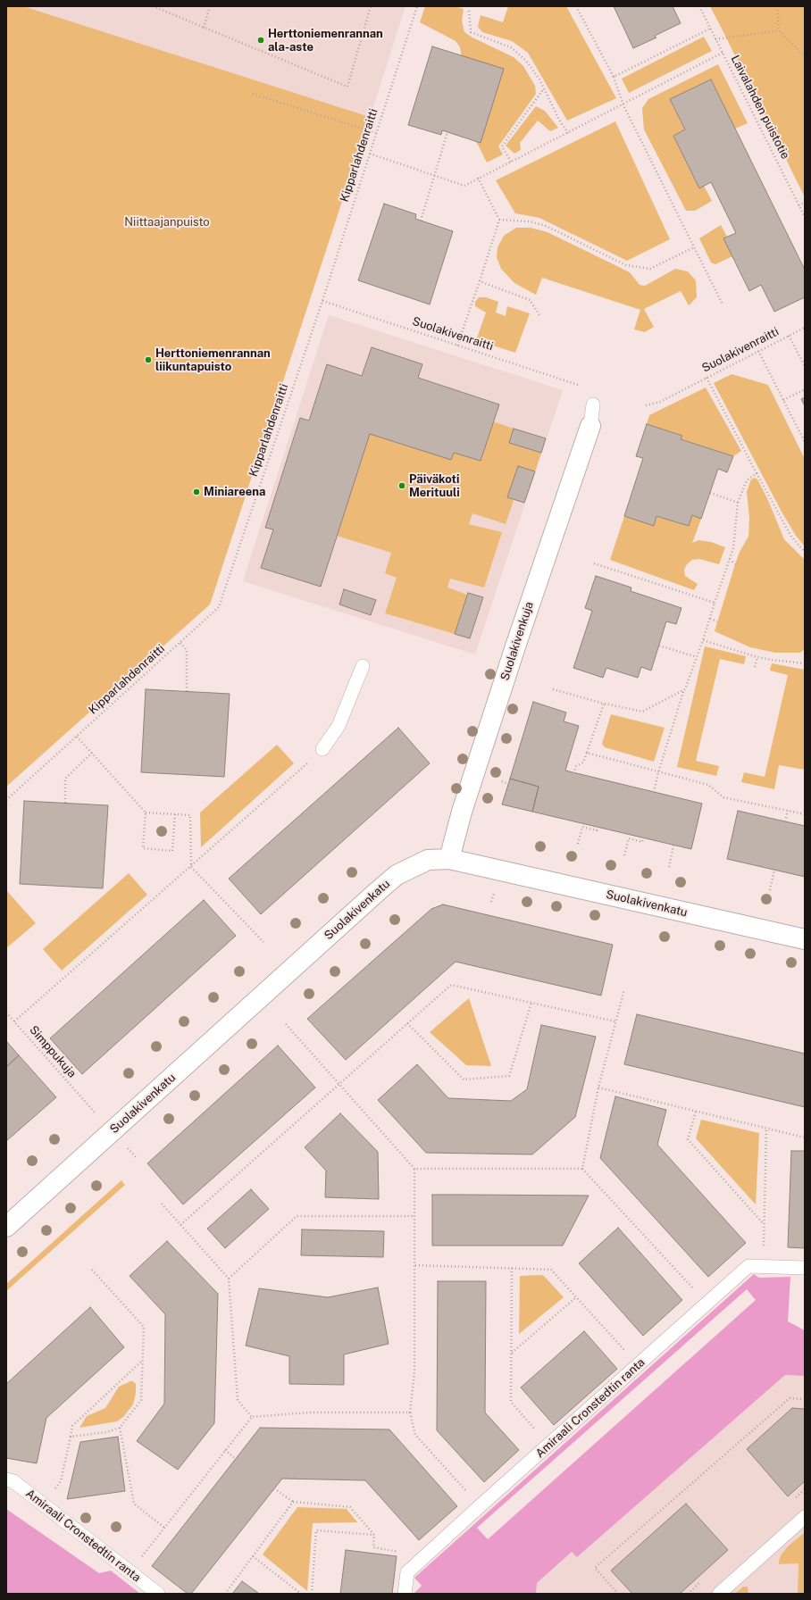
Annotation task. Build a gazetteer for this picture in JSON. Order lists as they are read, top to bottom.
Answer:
{
  "streets": {
    "street": ["Suolakivenkuja", "Suolakivenkatu"],
    "lane": ["Amiraali Cronstedtin ranta"],
    "path": [
      "Laivalahden puistotie",
      "Kipparlahdenraitti",
      "Suolakivenraitti",
      "Simppukuja"
    ]
  },
  "crossings": [
    ["Kipparlahdenraitti", "Suolakivenraitti"],
    ["Suolakivenkuja", "Suolakivenkatu"]
  ],
  "parks": ["Niittaajanpuisto"],
  "places": [
    "Herttoniemenrannan ala-aste",
    "Herttoniemenrannan liikuntapuisto",
    "Päiväkoti Merituuli",
    "Miniareena"
  ]
}
